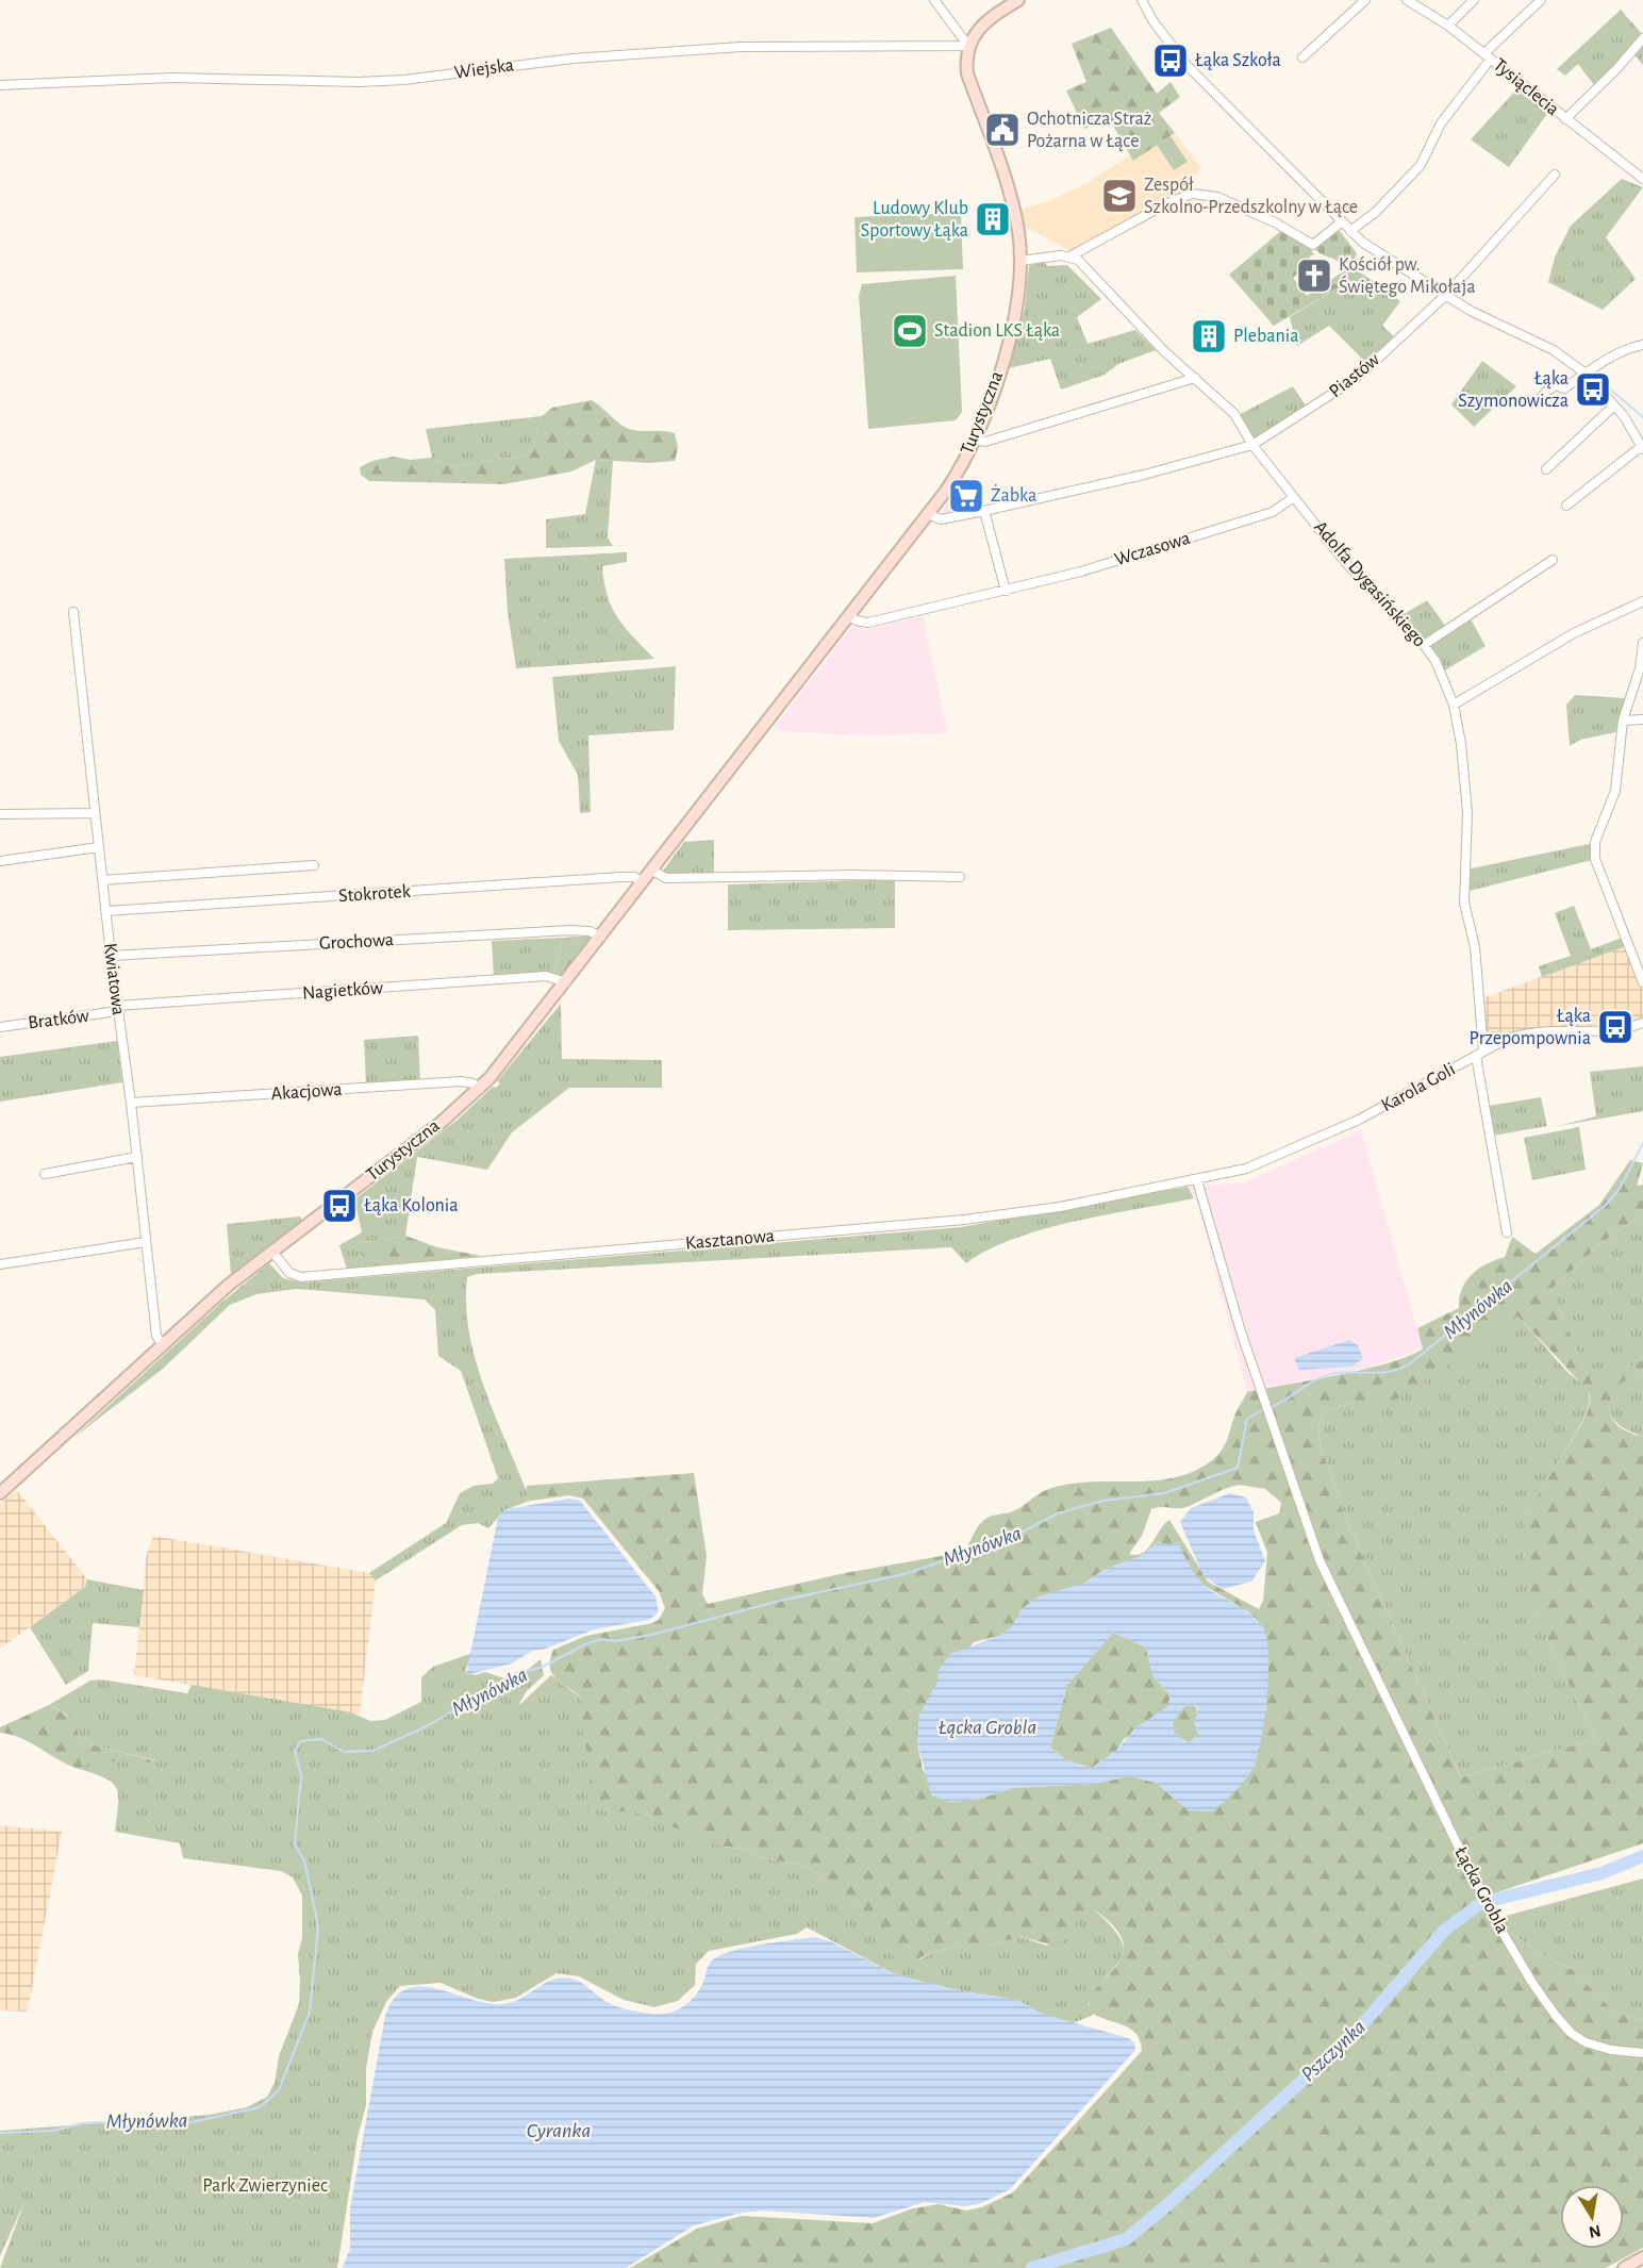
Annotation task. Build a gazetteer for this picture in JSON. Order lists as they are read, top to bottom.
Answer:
{
  "streets": {
    "main road": ["Turystyczna"],
    "street": [
      "Wiejska",
      "Tysiąclecia",
      "Piastów",
      "Wczasowa",
      "Adolfa Dygasińskiego",
      "Stokrotek",
      "Grochowa",
      "Kwiatowa",
      "Nagietków",
      "Bratków",
      "Karola Goli",
      "Akacjowa",
      "Kasztanowa",
      "Łącka Grobla"
    ]
  },
  "crossings": [
    ["Wiejska", "Turystyczna"],
    ["Piastów", "Adolfa Dygasińskiego"],
    ["Turystyczna", "Wczasowa"],
    ["Turystyczna", "Stokrotek"],
    ["Turystyczna", "Grochowa"],
    ["Turystyczna", "Kwiatowa"],
    ["Turystyczna", "Nagietków"],
    ["Turystyczna", "Akacjowa"],
    ["Turystyczna", "Kasztanowa"],
    ["Wczasowa", "Adolfa Dygasińskiego"],
    ["Adolfa Dygasińskiego", "Karola Goli"],
    ["Stokrotek", "Kwiatowa"],
    ["Grochowa", "Kwiatowa"],
    ["Kwiatowa", "Nagietków"],
    ["Kwiatowa", "Bratków"],
    ["Kwiatowa", "Akacjowa"],
    ["Nagietków", "Bratków"],
    ["Karola Goli", "Kasztanowa"],
    ["Karola Goli", "Łącka Grobla"],
    ["Kasztanowa", "Łącka Grobla"]
  ],
  "water": [
    "Młynówka",
    "Łącka Grobla",
    "Pszczynka",
    "Cyranka"
  ],
  "parks": ["Park Zwierzyniec"],
  "places": {
    "bus stop": [
      "Łąka Szkoła",
      "Łąka Szymonowicza",
      "Łąka Przepompownia",
      "Łąka Kolonia"
    ],
    "public building": ["Ochotnicza Straż Pożarna w Łące"],
    "school or university": ["Zespół Szkolno-Przedszkolny w Łące"],
    "building": ["Ludowy Klub Sportowy Łąka", "Plebania"],
    "church": ["Kościół pw. Świętego Mikołaja"],
    "sports": ["Stadion LKS Łąka"],
    "supermarket": ["Żabka"]
  },
  "north": "bottom"
}
